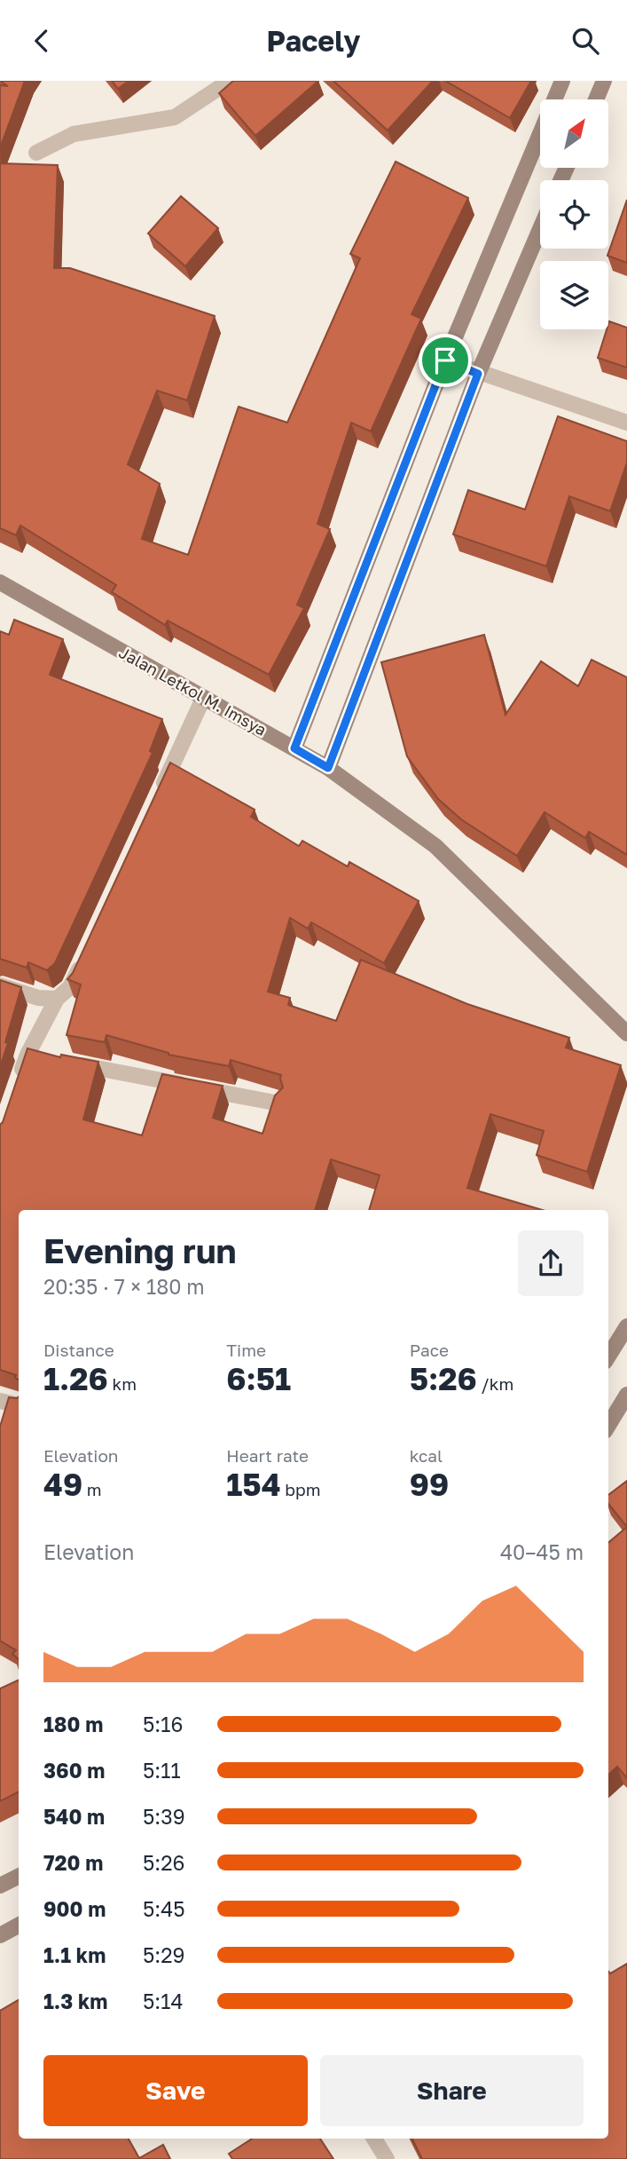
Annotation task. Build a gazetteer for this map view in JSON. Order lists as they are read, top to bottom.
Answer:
{
  "streets": {
    "street": ["Jalan Letkol M. Imsya"]
  },
  "north": "top right",
  "page": {
    "header": "Pacely",
    "heading": ["Evening run", "20:35 · 7 × 180 m"],
    "stats": [
      ["Distance", "1.26 km"],
      ["Time", "6:51"],
      ["Pace", "5:26 /km"],
      ["Elevation", "49 m"],
      ["Heart rate", "154 bpm"],
      ["kcal", "99"]
    ],
    "chart": ["Elevation", "40–45 m"],
    "list": [
      {
        "name": "180 m",
        "note": "5:16"
      },
      {
        "name": "360 m",
        "note": "5:11"
      },
      {
        "name": "540 m",
        "note": "5:39"
      },
      {
        "name": "720 m",
        "note": "5:26"
      },
      {
        "name": "900 m",
        "note": "5:45"
      },
      {
        "name": "1.1 km",
        "note": "5:29"
      },
      {
        "name": "1.3 km",
        "note": "5:14"
      }
    ],
    "buttons": ["Save", "Share"]
  }
}
